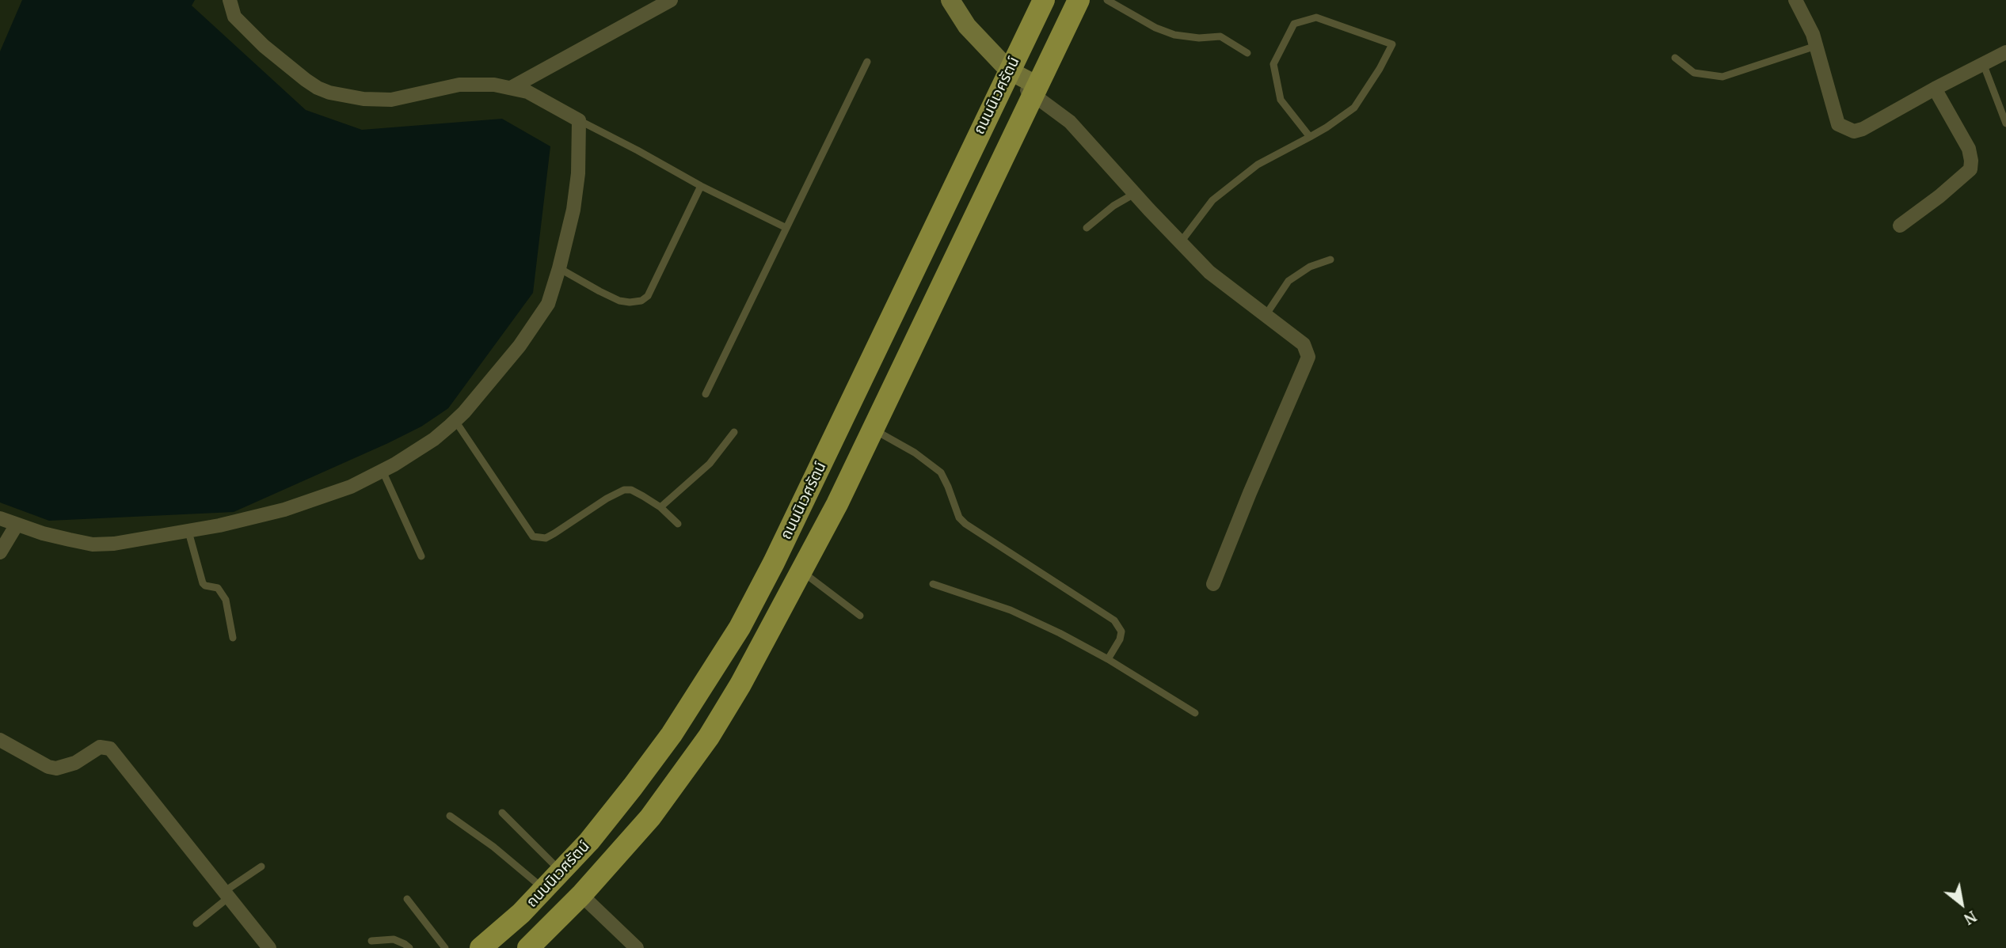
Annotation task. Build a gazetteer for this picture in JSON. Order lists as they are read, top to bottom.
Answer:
{
  "streets": {
    "main road": ["ถนนนิเวศรัตน์"]
  },
  "north": "bottom right"
}
